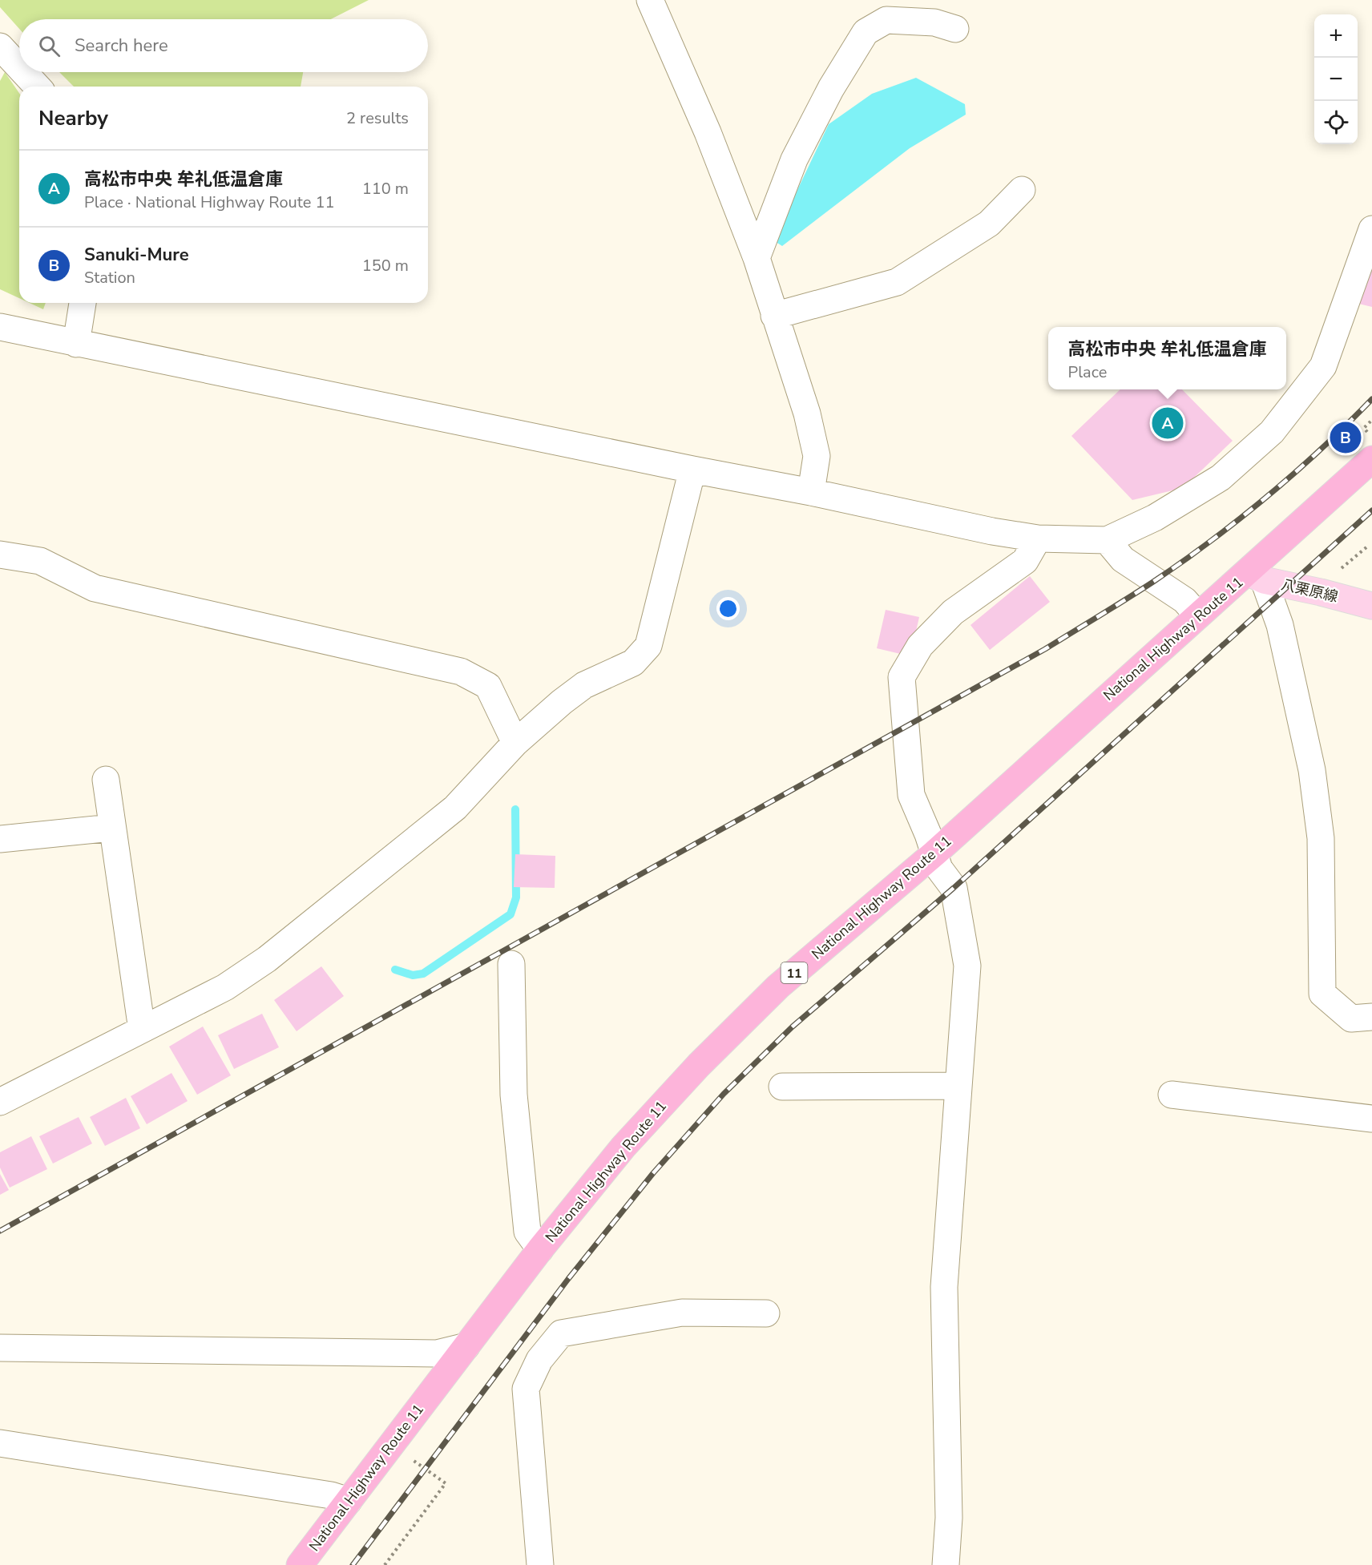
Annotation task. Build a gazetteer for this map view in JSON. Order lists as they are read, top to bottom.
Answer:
{
  "streets": {
    "highway": ["National Highway Route 11", "11"],
    "main road": ["八栗原線"]
  },
  "crossings": [
    ["八栗原線", "National Highway Route 11"]
  ],
  "page": {
    "map_buttons": ["+", "−"],
    "search": "Search here",
    "heading": ["Nearby", "2 results"],
    "list": [
      {
        "mark": "A",
        "name": "高松市中央 牟礼低温倉庫",
        "note": "Place · National Highway Route 11",
        "value": "110 m"
      },
      {
        "mark": "B",
        "name": "Sanuki-Mure",
        "note": "Station",
        "value": "150 m"
      }
    ],
    "popup": ["高松市中央 牟礼低温倉庫", "Place"],
    "pins": ["A", "B"]
  }
}
